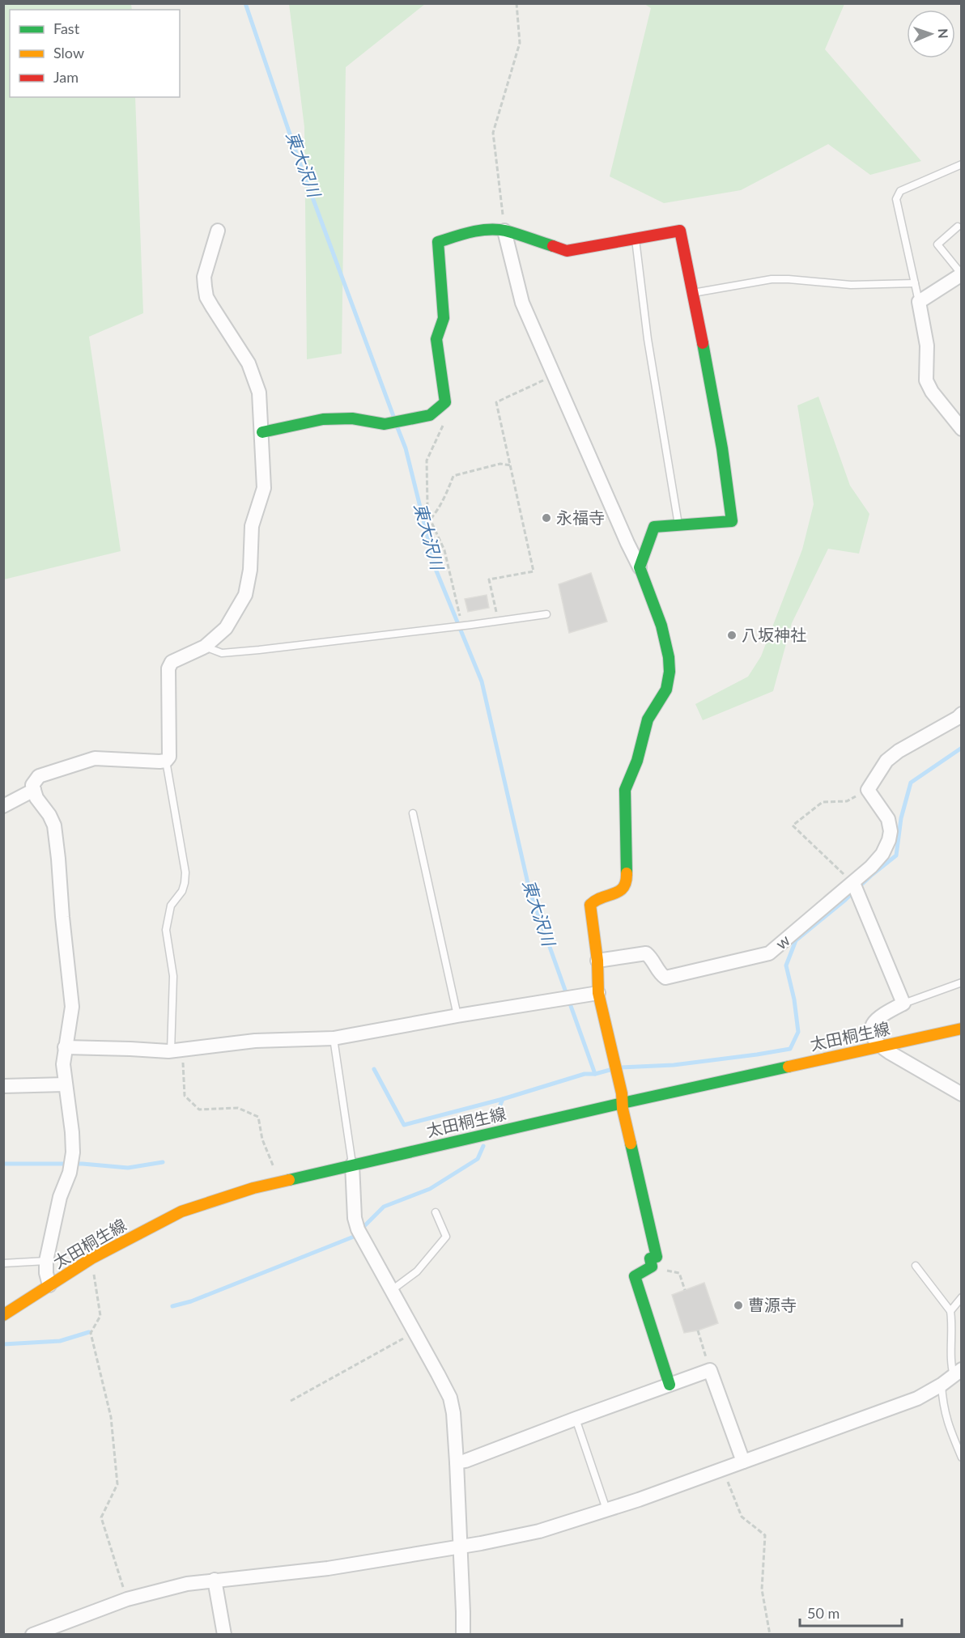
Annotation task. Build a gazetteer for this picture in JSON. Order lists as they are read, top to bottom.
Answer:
{
  "streets": {
    "street": ["w", "太田桐生線"]
  },
  "water": ["東大沢川"],
  "places": ["永福寺", "八坂神社", "曹源寺"],
  "legend": ["Fast", "Slow", "Jam"],
  "scale_bar": "50 m",
  "north": "right"
}
